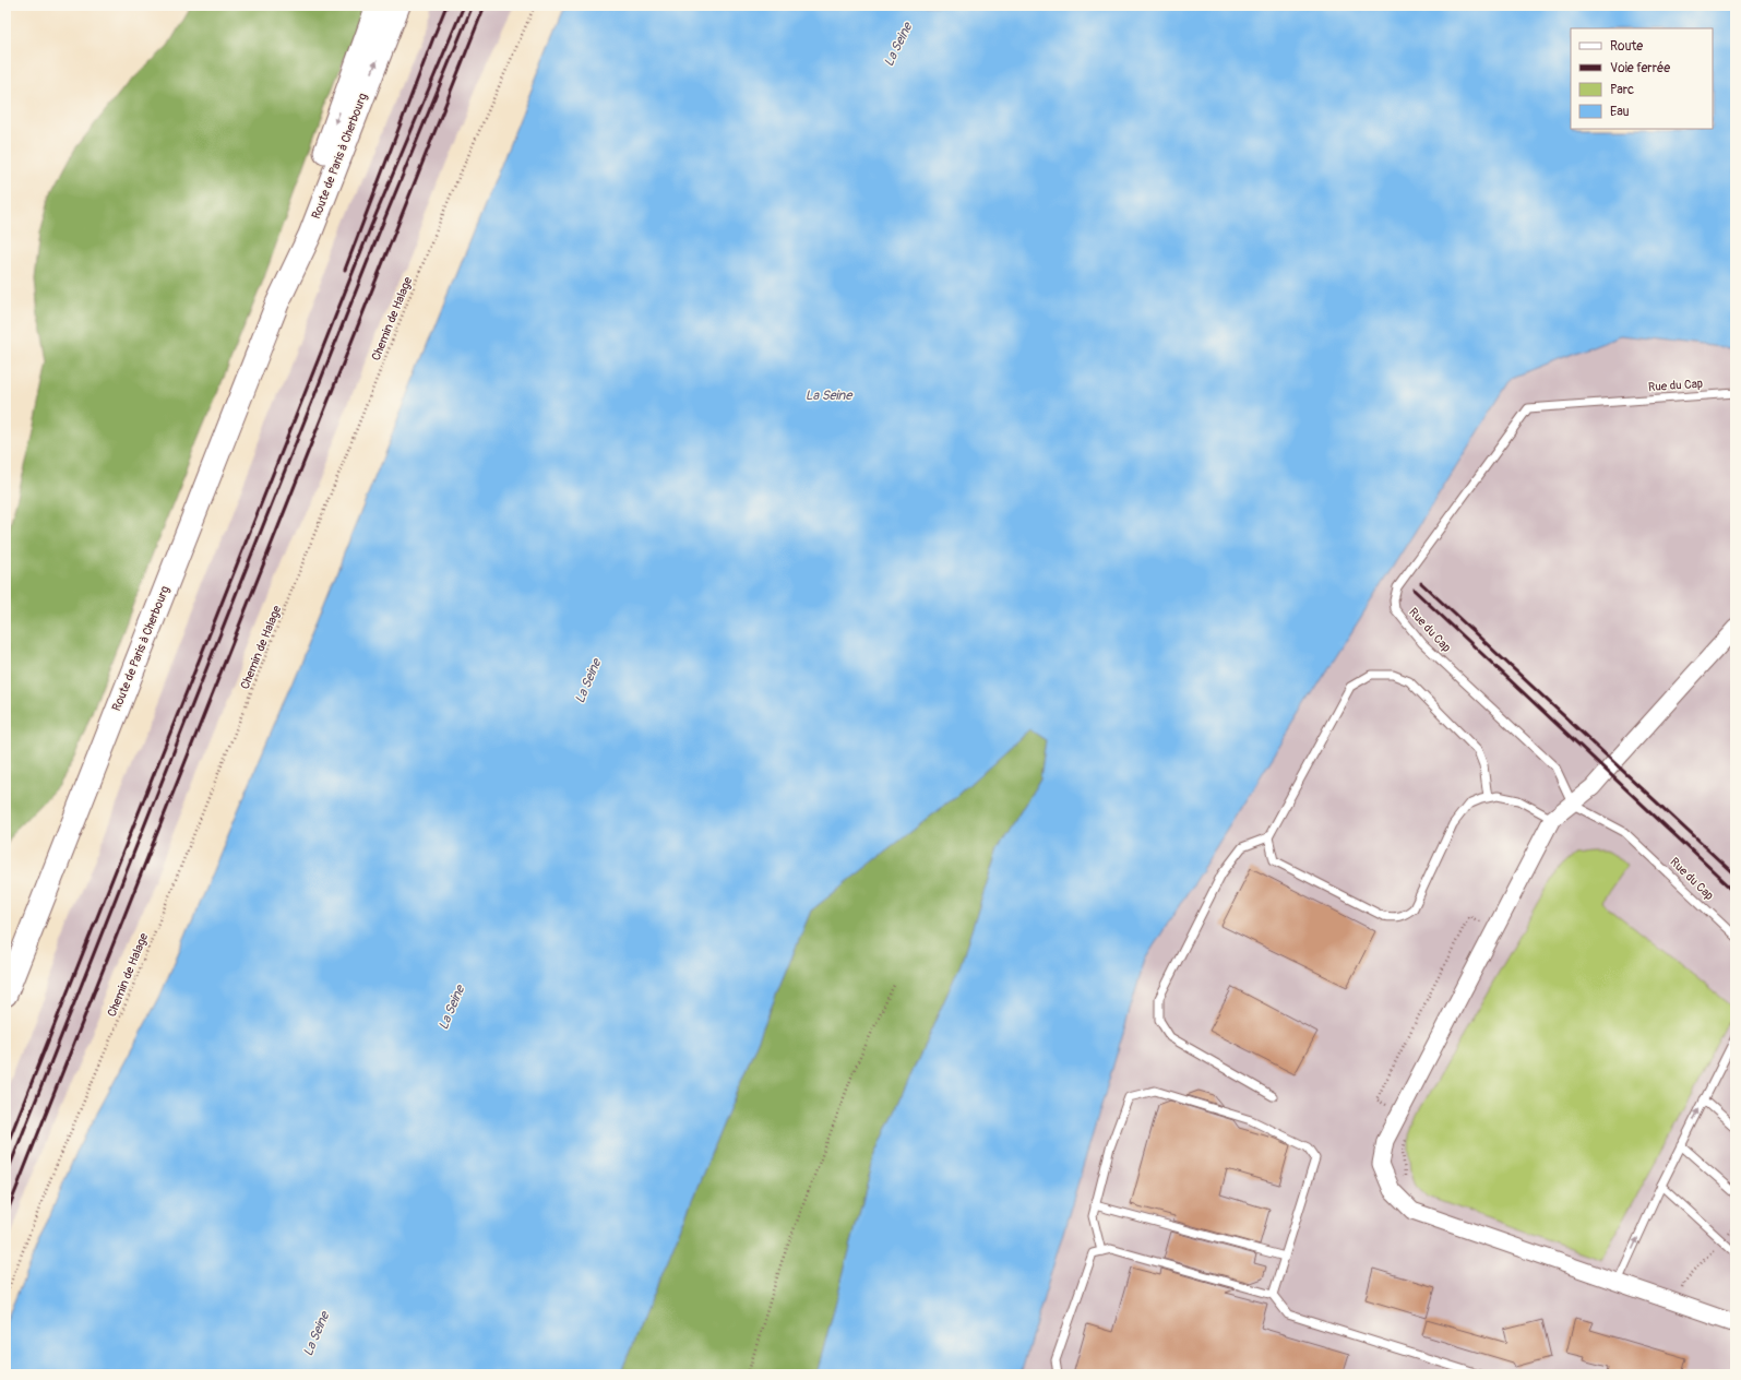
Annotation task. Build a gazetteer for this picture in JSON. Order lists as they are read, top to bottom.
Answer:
{
  "streets": {
    "main road": ["Route de Paris à Cherbourg"],
    "lane": ["Rue du Cap"],
    "path": ["Chemin de Halage"]
  },
  "water": ["La Seine"],
  "legend": [
    "Route",
    "Voie ferrée",
    "Parc",
    "Eau"
  ]
}
